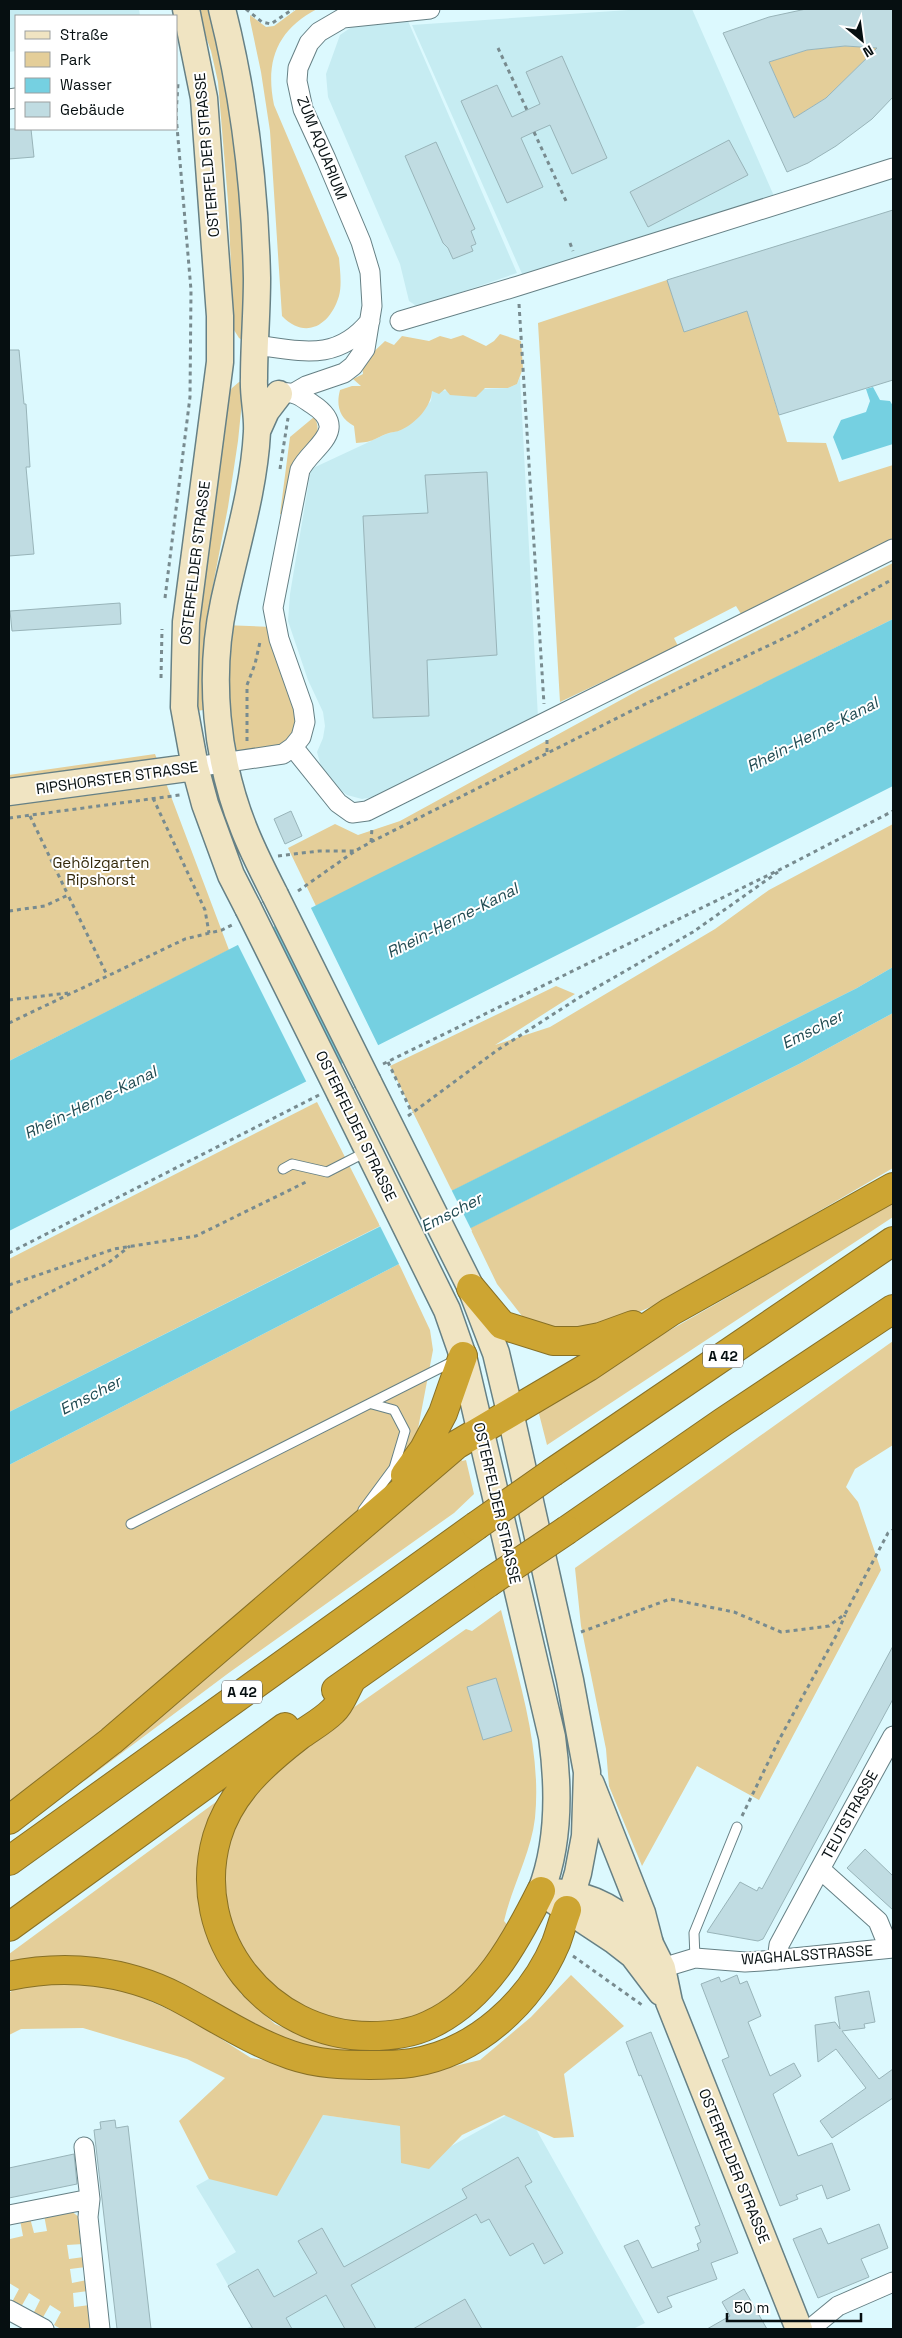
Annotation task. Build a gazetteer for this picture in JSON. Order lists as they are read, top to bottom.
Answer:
{
  "streets": {
    "highway": ["A 42"],
    "main road": ["OSTERFELDER STRASSE", "RIPSHORSTER STRASSE"],
    "street": ["ZUM AQUARIUM", "TEUTSTRASSE", "WAGHALSSTRASSE"]
  },
  "crossings": [
    ["OSTERFELDER STRASSE", "RIPSHORSTER STRASSE"],
    ["OSTERFELDER STRASSE", "WAGHALSSTRASSE"],
    ["TEUTSTRASSE", "WAGHALSSTRASSE"]
  ],
  "water": ["Rhein-Herne-Kanal", "Emscher"],
  "parks": ["Gehölzgarten Ripshorst"],
  "legend": [
    "Straße",
    "Park",
    "Wasser",
    "Gebäude"
  ],
  "scale_bar": "50 m",
  "north": "bottom right"
}
